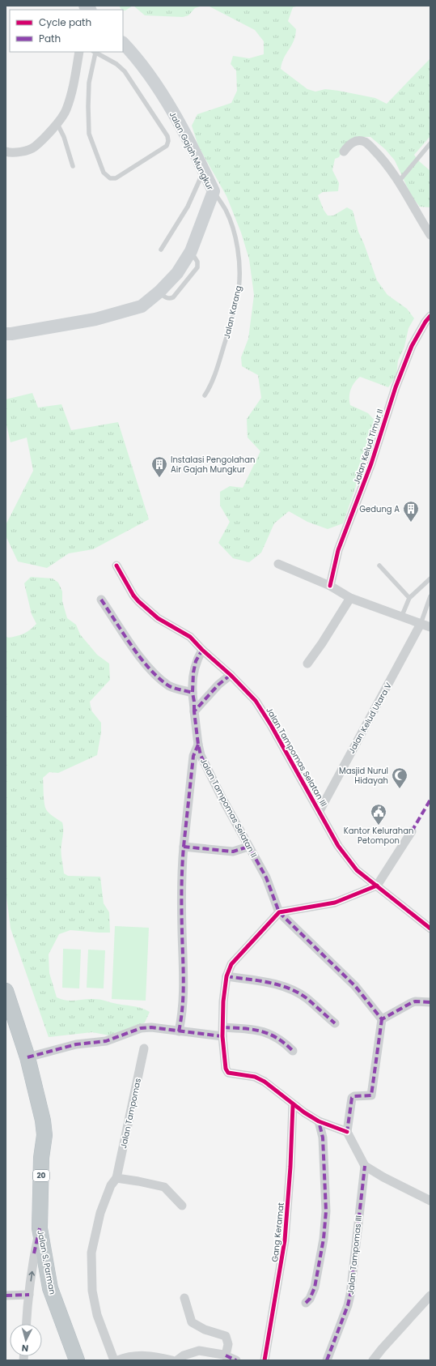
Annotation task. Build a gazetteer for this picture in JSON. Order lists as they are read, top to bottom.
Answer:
{
  "streets": {
    "highway": ["20", "Jalan S. Parman"],
    "main road": ["Jalan Gajah Mungkur"],
    "street": [
      "Jalan Kelud Timur II",
      "Jalan Kelud Utara V",
      "Jalan Tampomas Selatan III",
      "Jalan Tampomas Selatan II",
      "Jalan Tampomas",
      "Gang Keramat",
      "Jalan Tampomas III"
    ],
    "lane": ["Jalan Karang"]
  },
  "crossings": [
    ["Jalan Gajah Mungkur", "Jalan Karang"],
    ["Jalan Kelud Utara V", "Jalan Tampomas Selatan III"],
    ["Jalan Tampomas Selatan III", "Jalan Tampomas Selatan II"]
  ],
  "places": {
    "building": ["Instalasi Pengolahan Air Gajah Mungkur", "Gedung A"],
    "mosque": ["Masjid Nurul Hidayah"],
    "public building": ["Kantor Kelurahan Petompon"]
  },
  "legend": ["Cycle path", "Path"],
  "north": "bottom"
}
